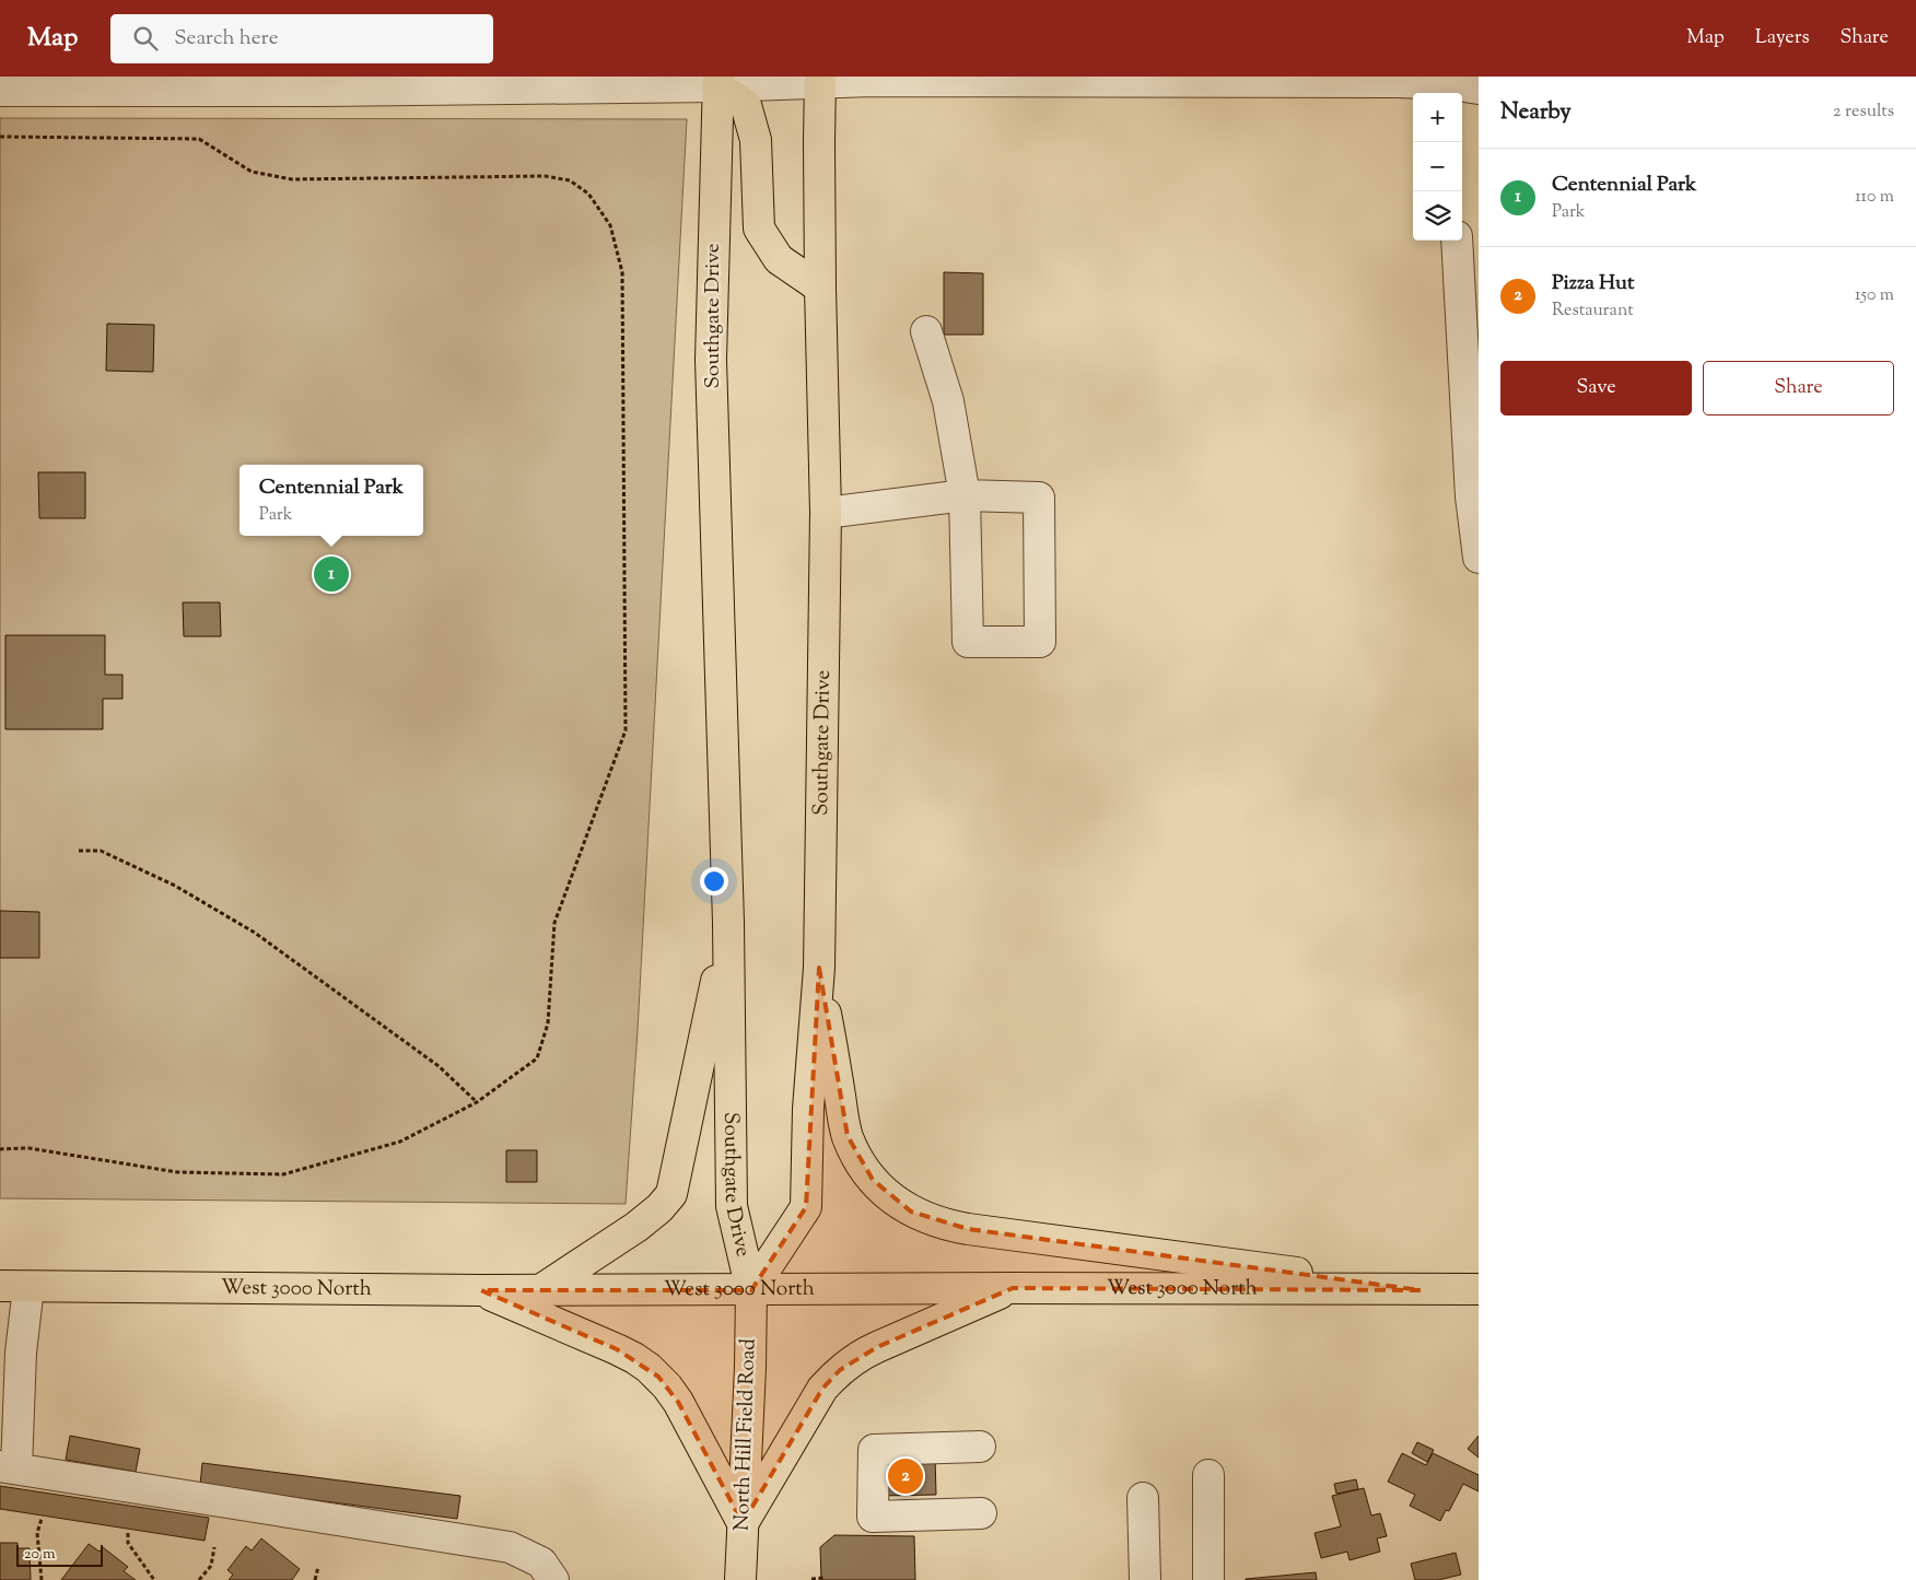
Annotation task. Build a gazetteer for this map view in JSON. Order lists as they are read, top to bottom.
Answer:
{
  "streets": {
    "main road": ["Southgate Drive", "West 3000 North", "North Hill Field Road"]
  },
  "crossings": [
    ["Southgate Drive", "West 3000 North"],
    ["Southgate Drive", "North Hill Field Road"],
    ["West 3000 North", "North Hill Field Road"]
  ],
  "scale_bar": "20 m",
  "page": {
    "header": "Map",
    "search": "Search here",
    "nav": ["Map", "Layers", "Share"],
    "heading": ["Nearby", "2 results"],
    "map_buttons": ["+", "−"],
    "list": [
      {
        "mark": "1",
        "name": "Centennial Park",
        "note": "Park",
        "value": "110 m"
      },
      {
        "mark": "2",
        "name": "Pizza Hut",
        "note": "Restaurant",
        "value": "150 m"
      }
    ],
    "buttons": ["Save", "Share"],
    "popup": ["Centennial Park", "Park"],
    "pins": ["1", "2"],
    "scale": "20 m"
  }
}
